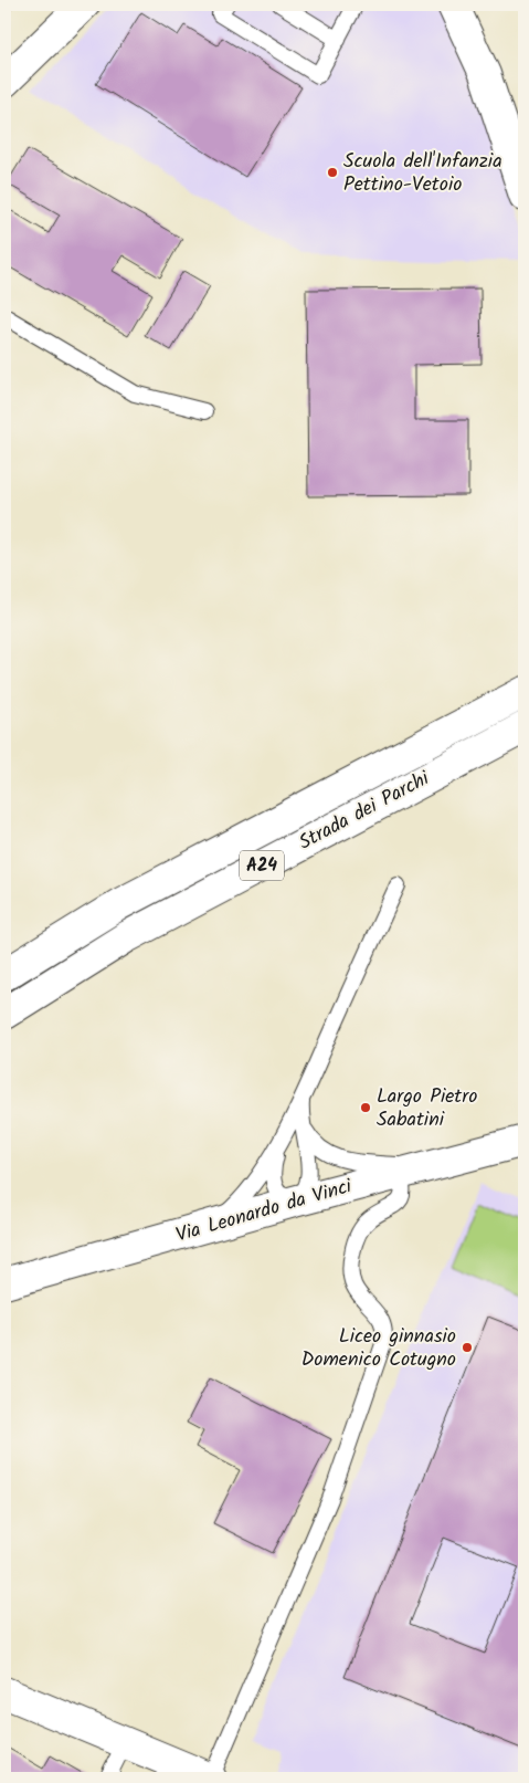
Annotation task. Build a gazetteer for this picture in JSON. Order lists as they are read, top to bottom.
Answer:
{
  "streets": {
    "main road": ["Strada dei Parchi", "A24", "Via Leonardo da Vinci"]
  },
  "places": ["Scuola dell'Infanzia Pettino-Vetoio", "Largo Pietro Sabatini", "Liceo ginnasio Domenico Cotugno"]
}
